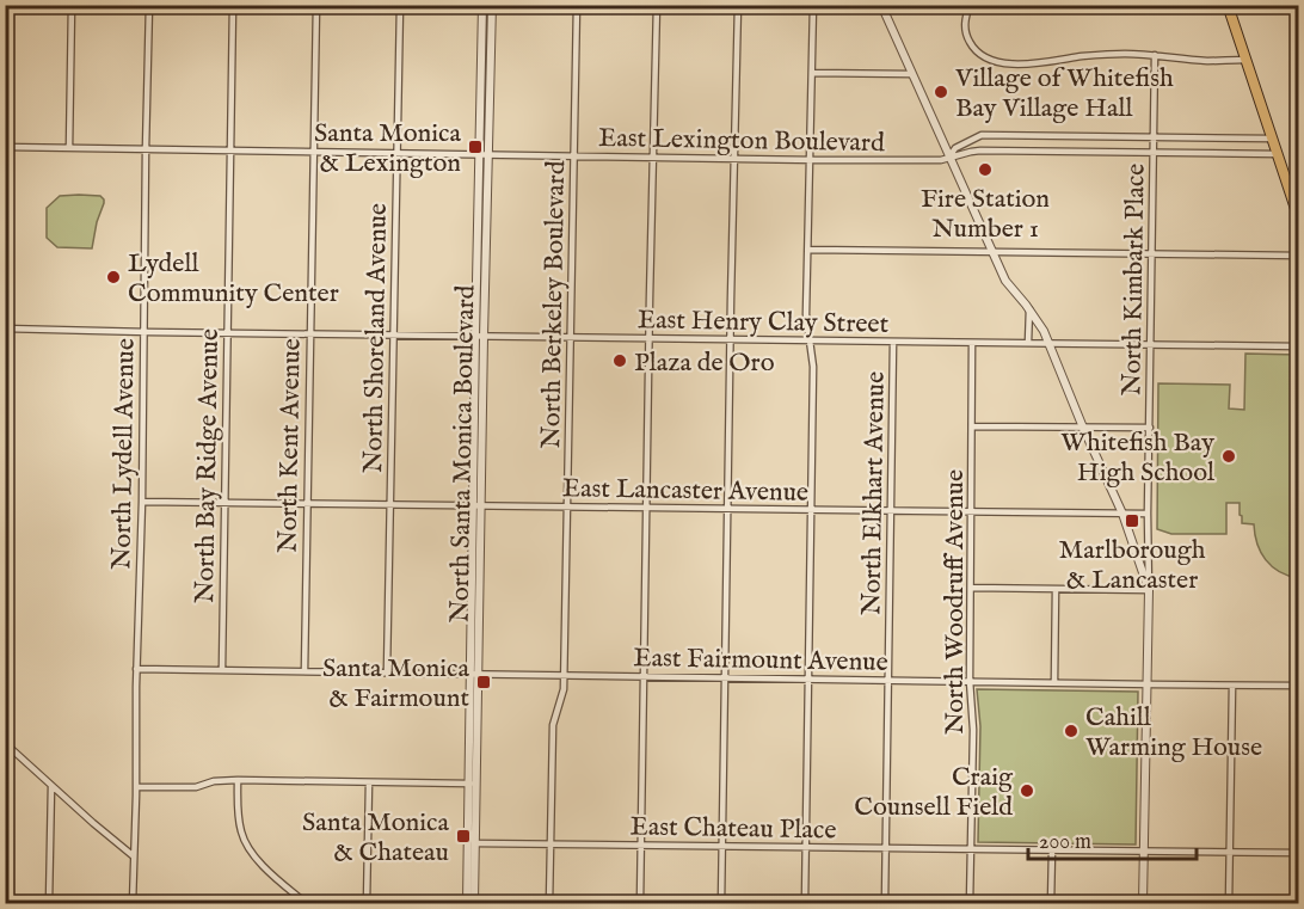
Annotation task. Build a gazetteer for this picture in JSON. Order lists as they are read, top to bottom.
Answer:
{
  "streets": {
    "street": [
      "East Lexington Boulevard",
      "North Kimbark Place",
      "North Berkeley Boulevard",
      "East Henry Clay Street",
      "North Shoreland Avenue",
      "North Kent Avenue",
      "North Lydell Avenue",
      "North Santa Monica Boulevard",
      "North Bay Ridge Avenue",
      "East Lancaster Avenue",
      "North Elkhart Avenue",
      "North Woodruff Avenue",
      "East Fairmount Avenue",
      "East Chateau Place"
    ]
  },
  "crossings": [
    ["East Lexington Boulevard", "North Kimbark Place"],
    ["East Lexington Boulevard", "North Berkeley Boulevard"],
    ["East Lexington Boulevard", "North Shoreland Avenue"],
    ["East Lexington Boulevard", "North Kent Avenue"],
    ["East Lexington Boulevard", "North Lydell Avenue"],
    ["East Lexington Boulevard", "North Santa Monica Boulevard"],
    ["East Lexington Boulevard", "North Bay Ridge Avenue"],
    ["North Kimbark Place", "East Henry Clay Street"],
    ["North Kimbark Place", "East Lancaster Avenue"],
    ["North Berkeley Boulevard", "East Henry Clay Street"],
    ["North Berkeley Boulevard", "East Lancaster Avenue"],
    ["North Berkeley Boulevard", "East Fairmount Avenue"],
    ["North Berkeley Boulevard", "East Chateau Place"],
    ["East Henry Clay Street", "North Shoreland Avenue"],
    ["East Henry Clay Street", "North Kent Avenue"],
    ["East Henry Clay Street", "North Lydell Avenue"],
    ["East Henry Clay Street", "North Santa Monica Boulevard"],
    ["East Henry Clay Street", "North Bay Ridge Avenue"],
    ["East Henry Clay Street", "North Elkhart Avenue"],
    ["East Henry Clay Street", "North Woodruff Avenue"],
    ["North Shoreland Avenue", "East Lancaster Avenue"],
    ["North Shoreland Avenue", "East Fairmount Avenue"],
    ["North Kent Avenue", "East Lancaster Avenue"],
    ["North Kent Avenue", "East Fairmount Avenue"],
    ["North Lydell Avenue", "East Lancaster Avenue"],
    ["North Lydell Avenue", "East Fairmount Avenue"],
    ["North Santa Monica Boulevard", "East Lancaster Avenue"],
    ["North Santa Monica Boulevard", "East Fairmount Avenue"],
    ["North Santa Monica Boulevard", "East Chateau Place"],
    ["North Bay Ridge Avenue", "East Lancaster Avenue"],
    ["North Bay Ridge Avenue", "East Fairmount Avenue"],
    ["East Lancaster Avenue", "North Elkhart Avenue"],
    ["East Lancaster Avenue", "North Woodruff Avenue"],
    ["North Elkhart Avenue", "East Fairmount Avenue"],
    ["North Elkhart Avenue", "East Chateau Place"],
    ["North Woodruff Avenue", "East Fairmount Avenue"],
    ["North Woodruff Avenue", "East Chateau Place"]
  ],
  "places": {
    "other": [
      "Village of Whitefish Bay Village Hall",
      "Fire Station Number 1",
      "Lydell Community Center",
      "Plaza de Oro",
      "Whitefish Bay High School",
      "Cahill Warming House",
      "Craig Counsell Field"
    ],
    "transit": [
      "Santa Monica & Lexington",
      "Marlborough & Lancaster",
      "Santa Monica & Fairmount",
      "Santa Monica & Chateau"
    ]
  },
  "scale_bar": "200 m"
}
